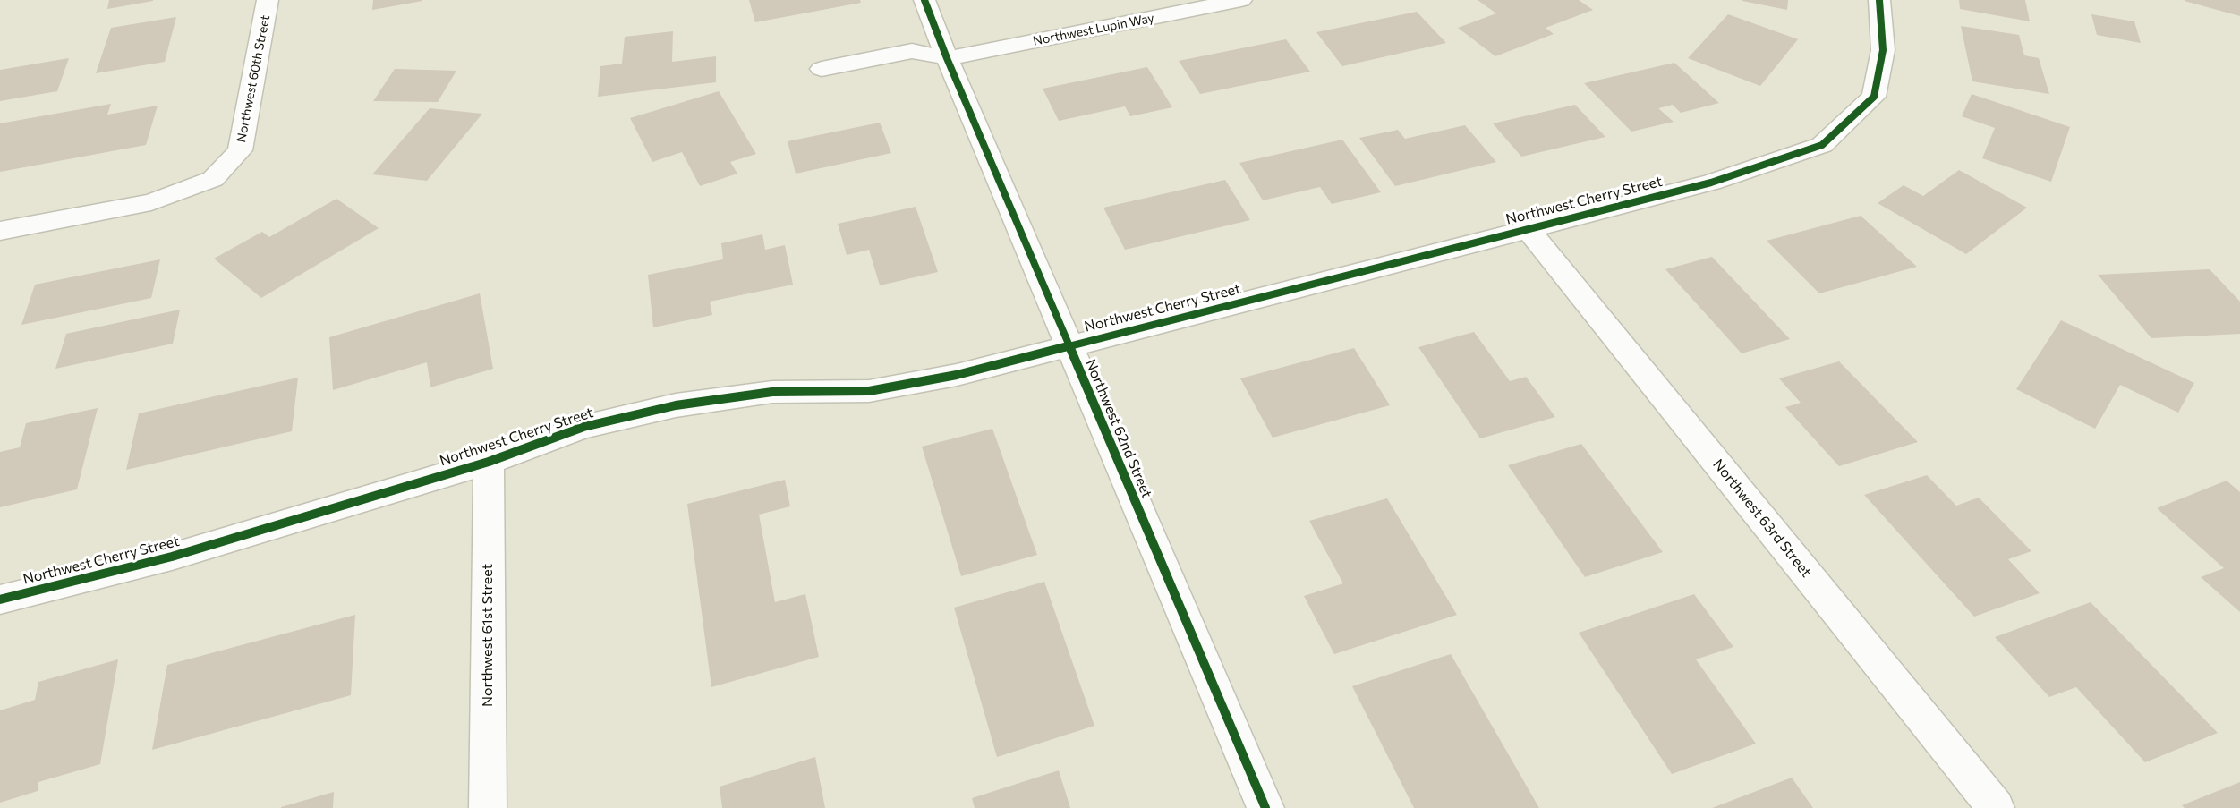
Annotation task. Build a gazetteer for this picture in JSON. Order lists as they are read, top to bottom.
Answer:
{
  "streets": {
    "street": [
      "Northwest Lupin Way",
      "Northwest 60th Street",
      "Northwest Cherry Street",
      "Northwest 62nd Street",
      "Northwest 63rd Street",
      "Northwest 61st Street"
    ]
  },
  "crossings": [
    ["Northwest Lupin Way", "Northwest 62nd Street"],
    ["Northwest Cherry Street", "Northwest 62nd Street"],
    ["Northwest Cherry Street", "Northwest 63rd Street"],
    ["Northwest Cherry Street", "Northwest 61st Street"]
  ]
}
